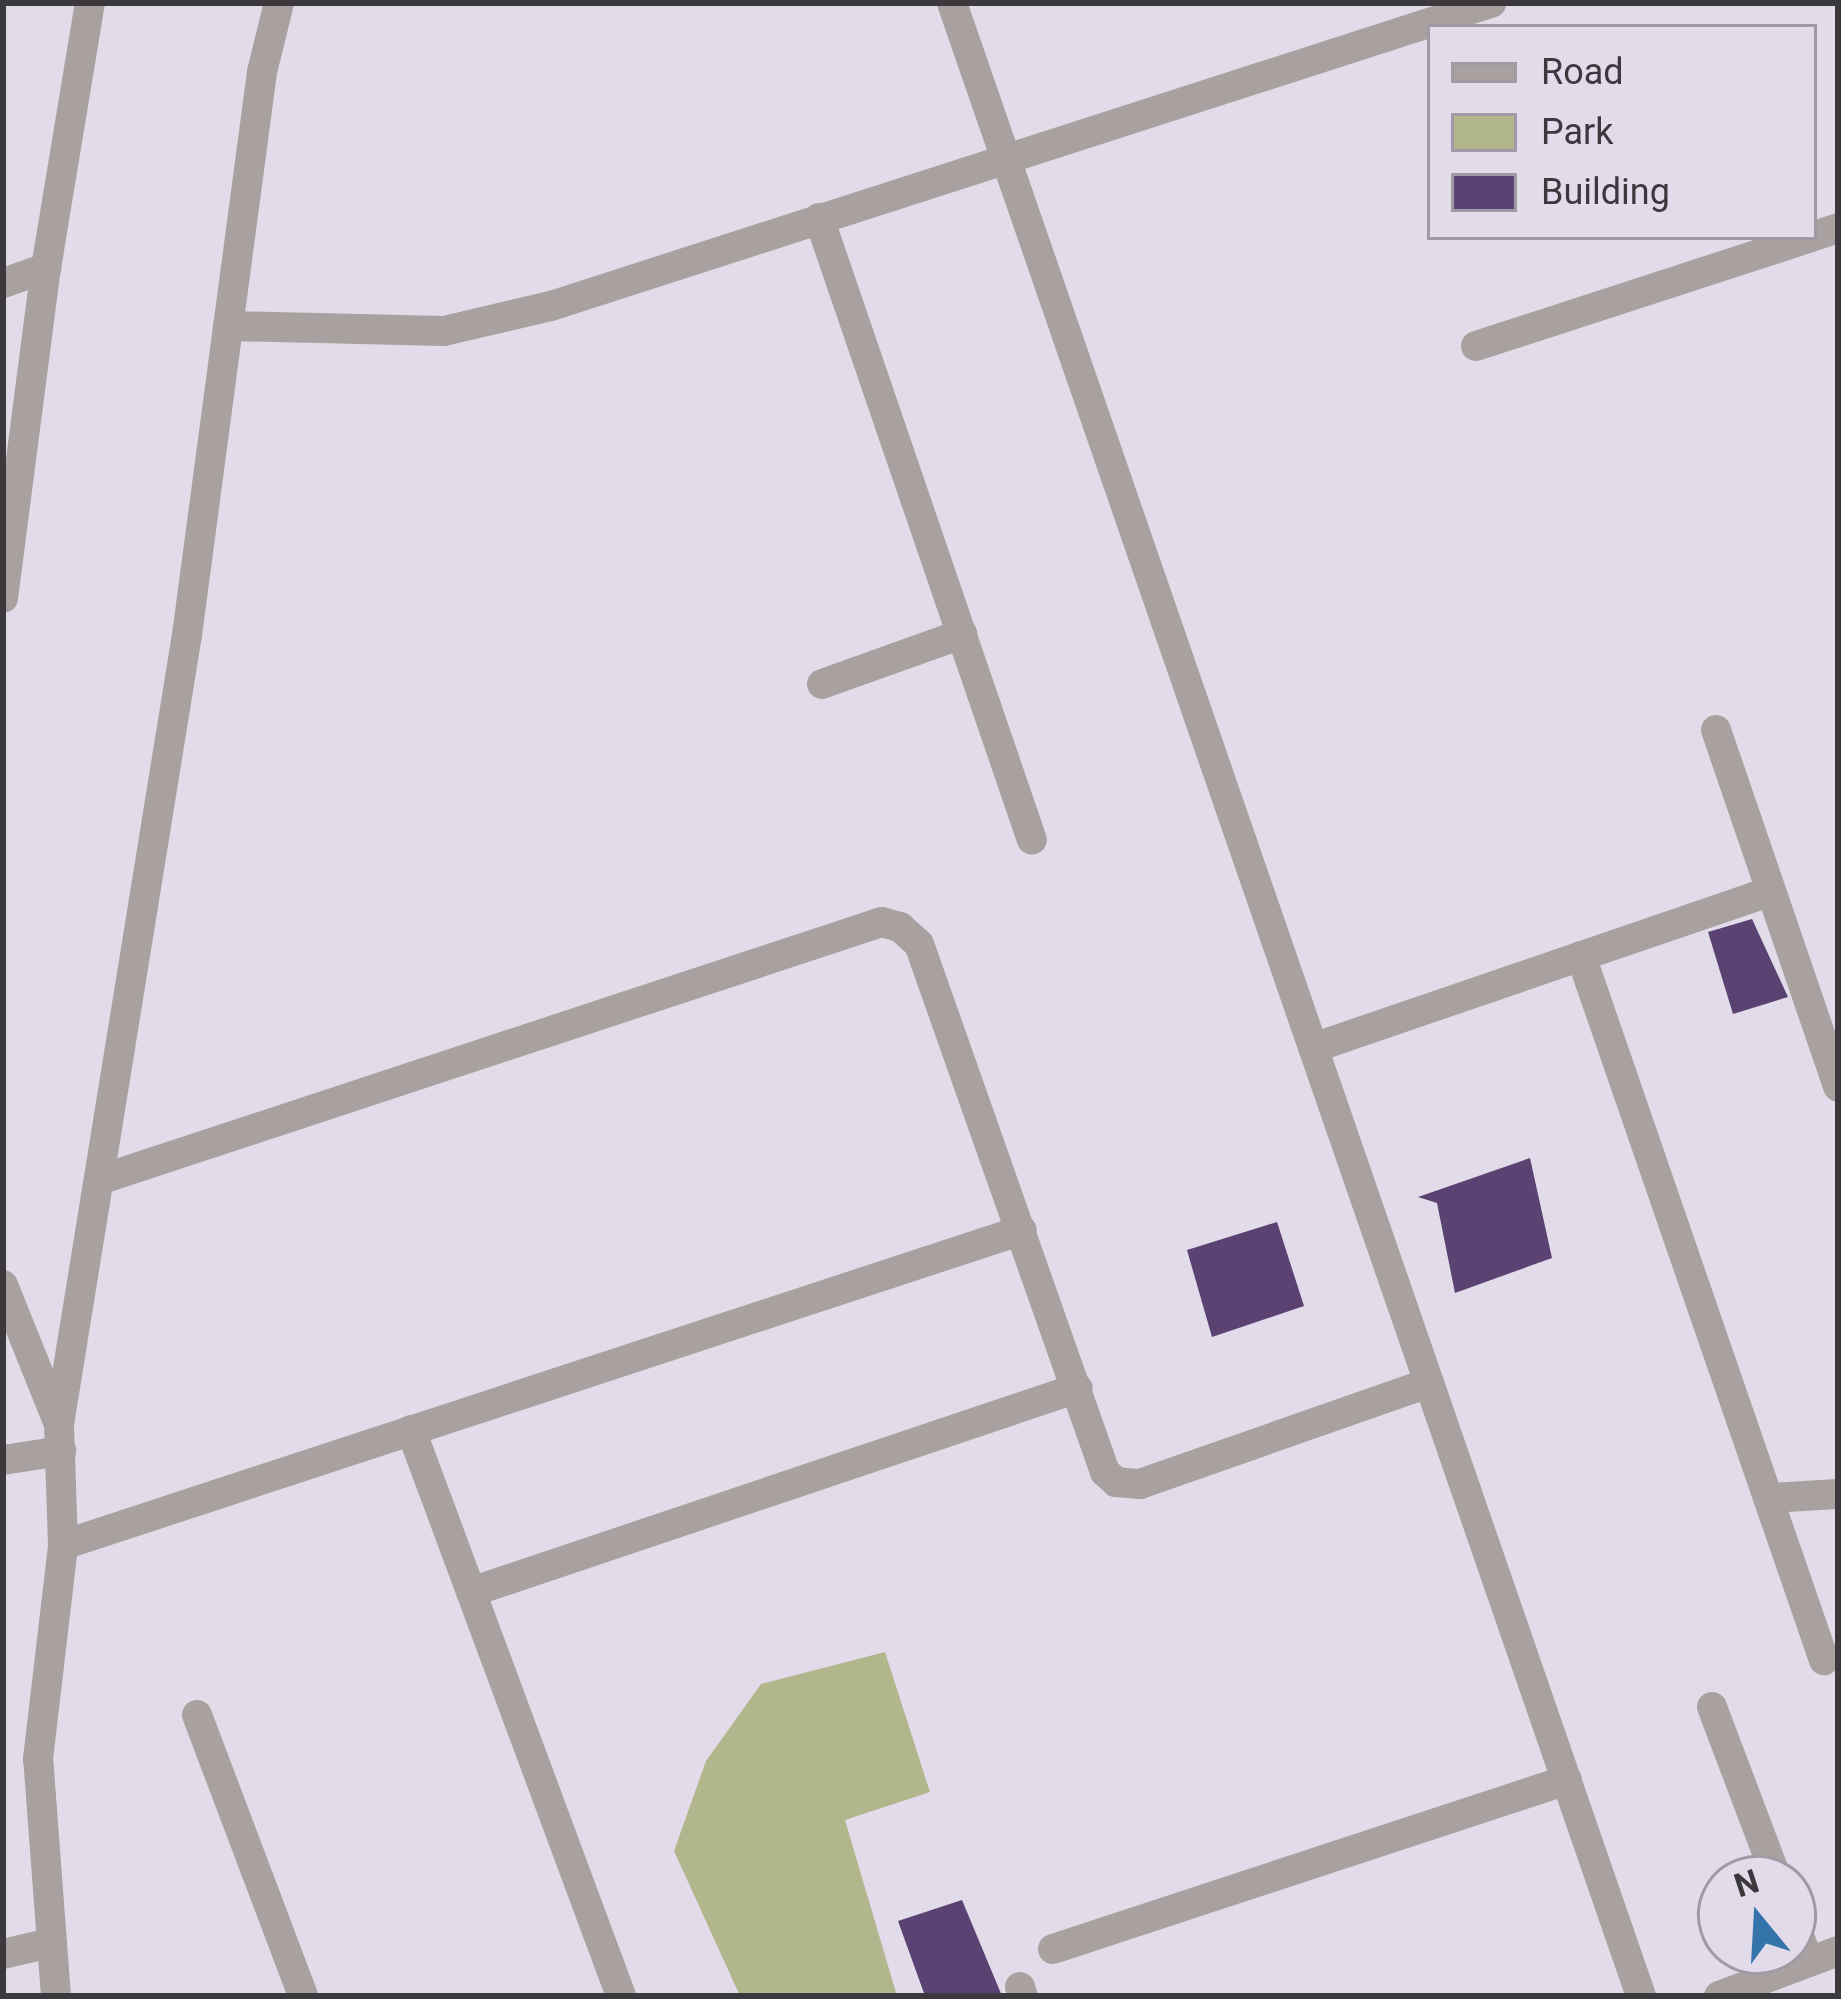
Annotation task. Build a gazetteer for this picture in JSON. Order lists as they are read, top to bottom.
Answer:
{
  "legend": ["Road", "Park", "Building"],
  "north": "top"
}
